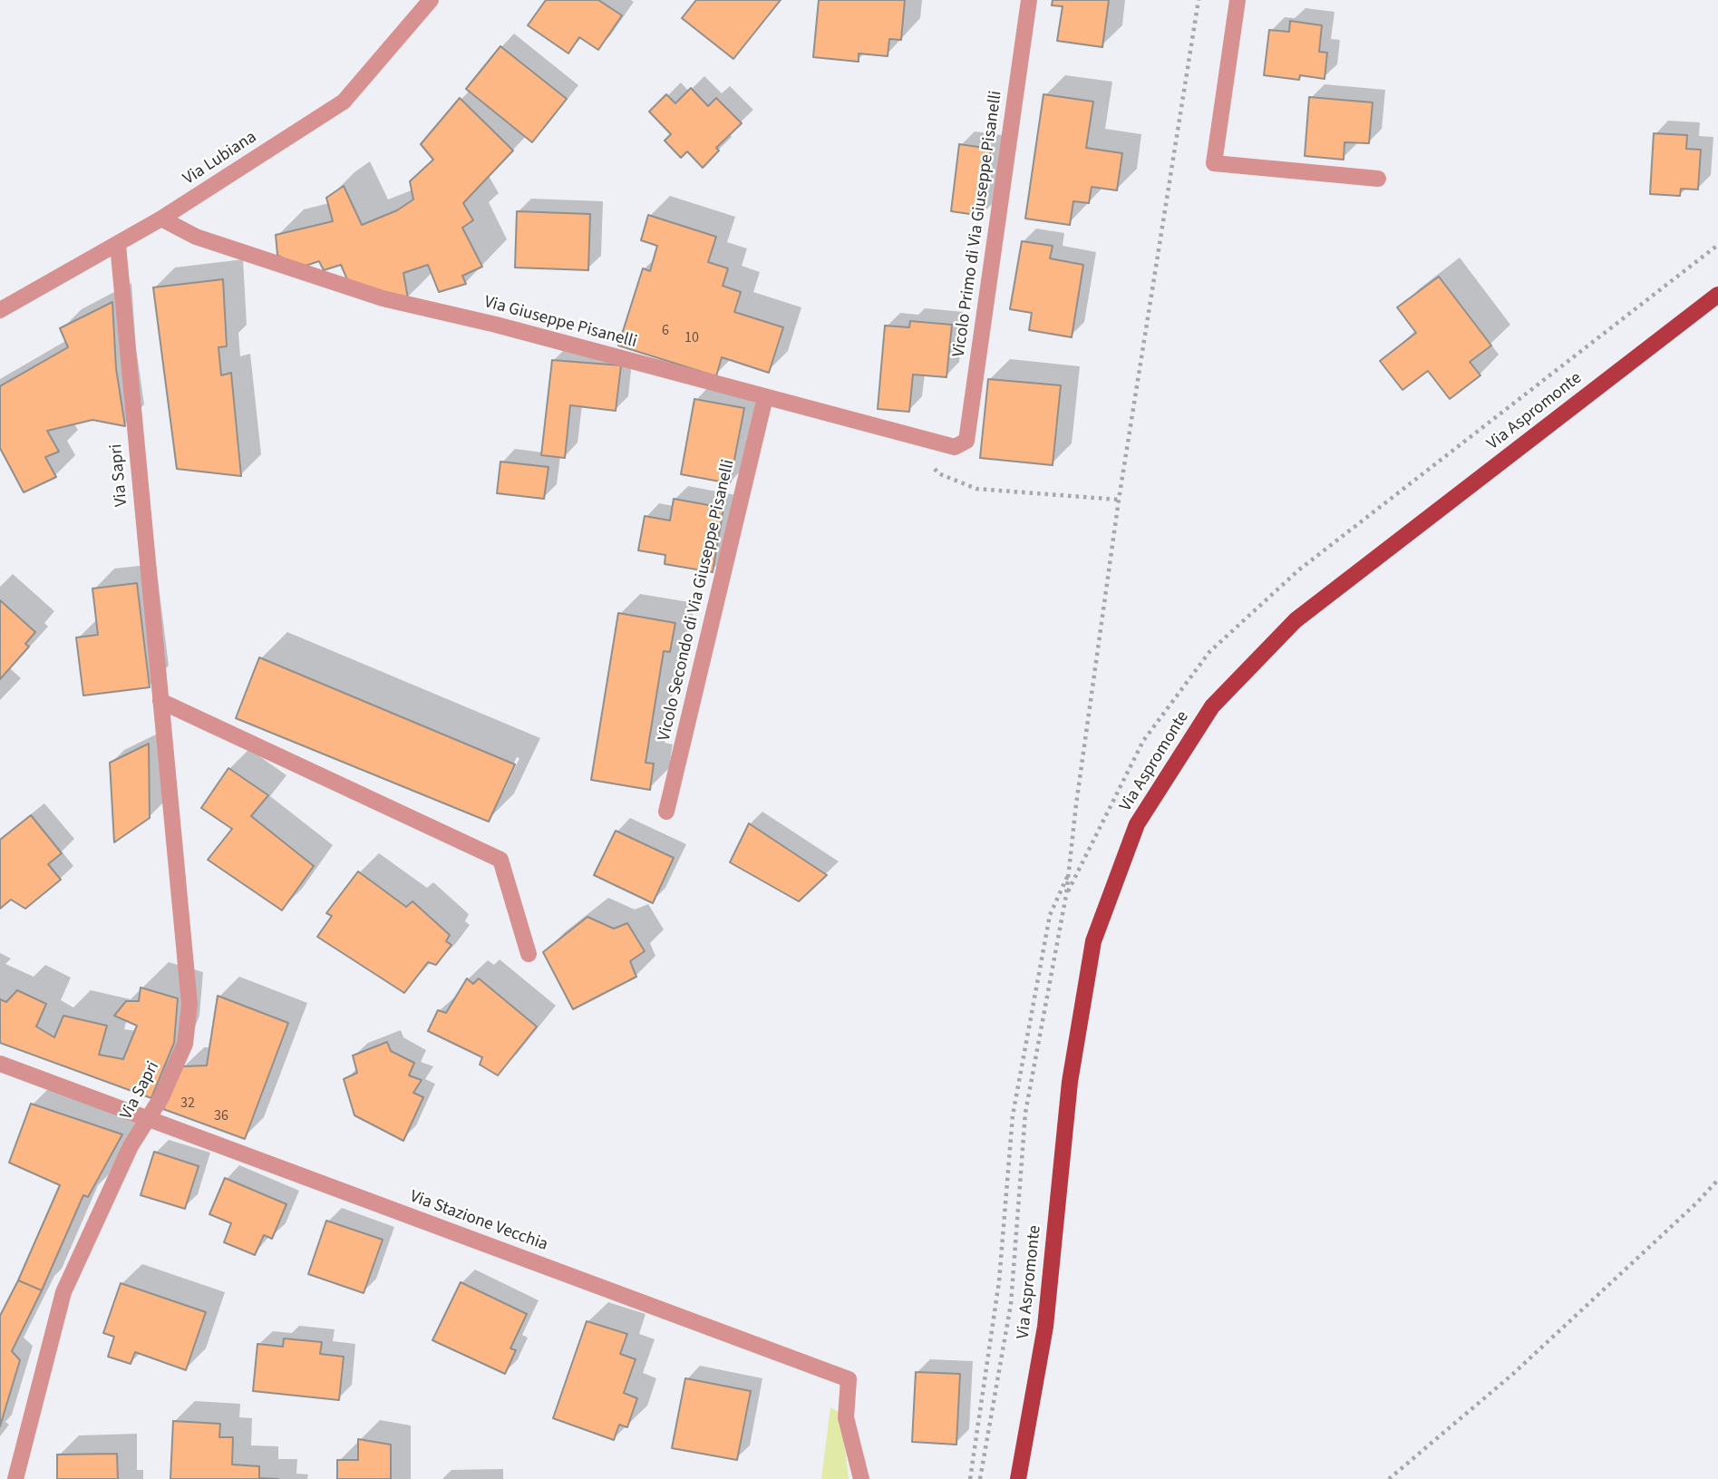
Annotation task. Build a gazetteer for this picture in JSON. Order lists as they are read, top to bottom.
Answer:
{
  "streets": {
    "main road": ["Via Aspromonte"],
    "street": [
      "Via Lubiana",
      "Vicolo Primo di Via Giuseppe Pisanelli",
      "Via Giuseppe Pisanelli",
      "Via Sapri",
      "Vicolo Secondo di Via Giuseppe Pisanelli",
      "Via Stazione Vecchia"
    ]
  },
  "crossings": [
    ["Via Lubiana", "Via Giuseppe Pisanelli"],
    ["Via Lubiana", "Via Sapri"],
    ["Vicolo Primo di Via Giuseppe Pisanelli", "Via Giuseppe Pisanelli"],
    ["Via Giuseppe Pisanelli", "Vicolo Secondo di Via Giuseppe Pisanelli"],
    ["Via Sapri", "Via Stazione Vecchia"]
  ],
  "house_numbers": [
    "6",
    "10",
    "32",
    "36"
  ]
}
